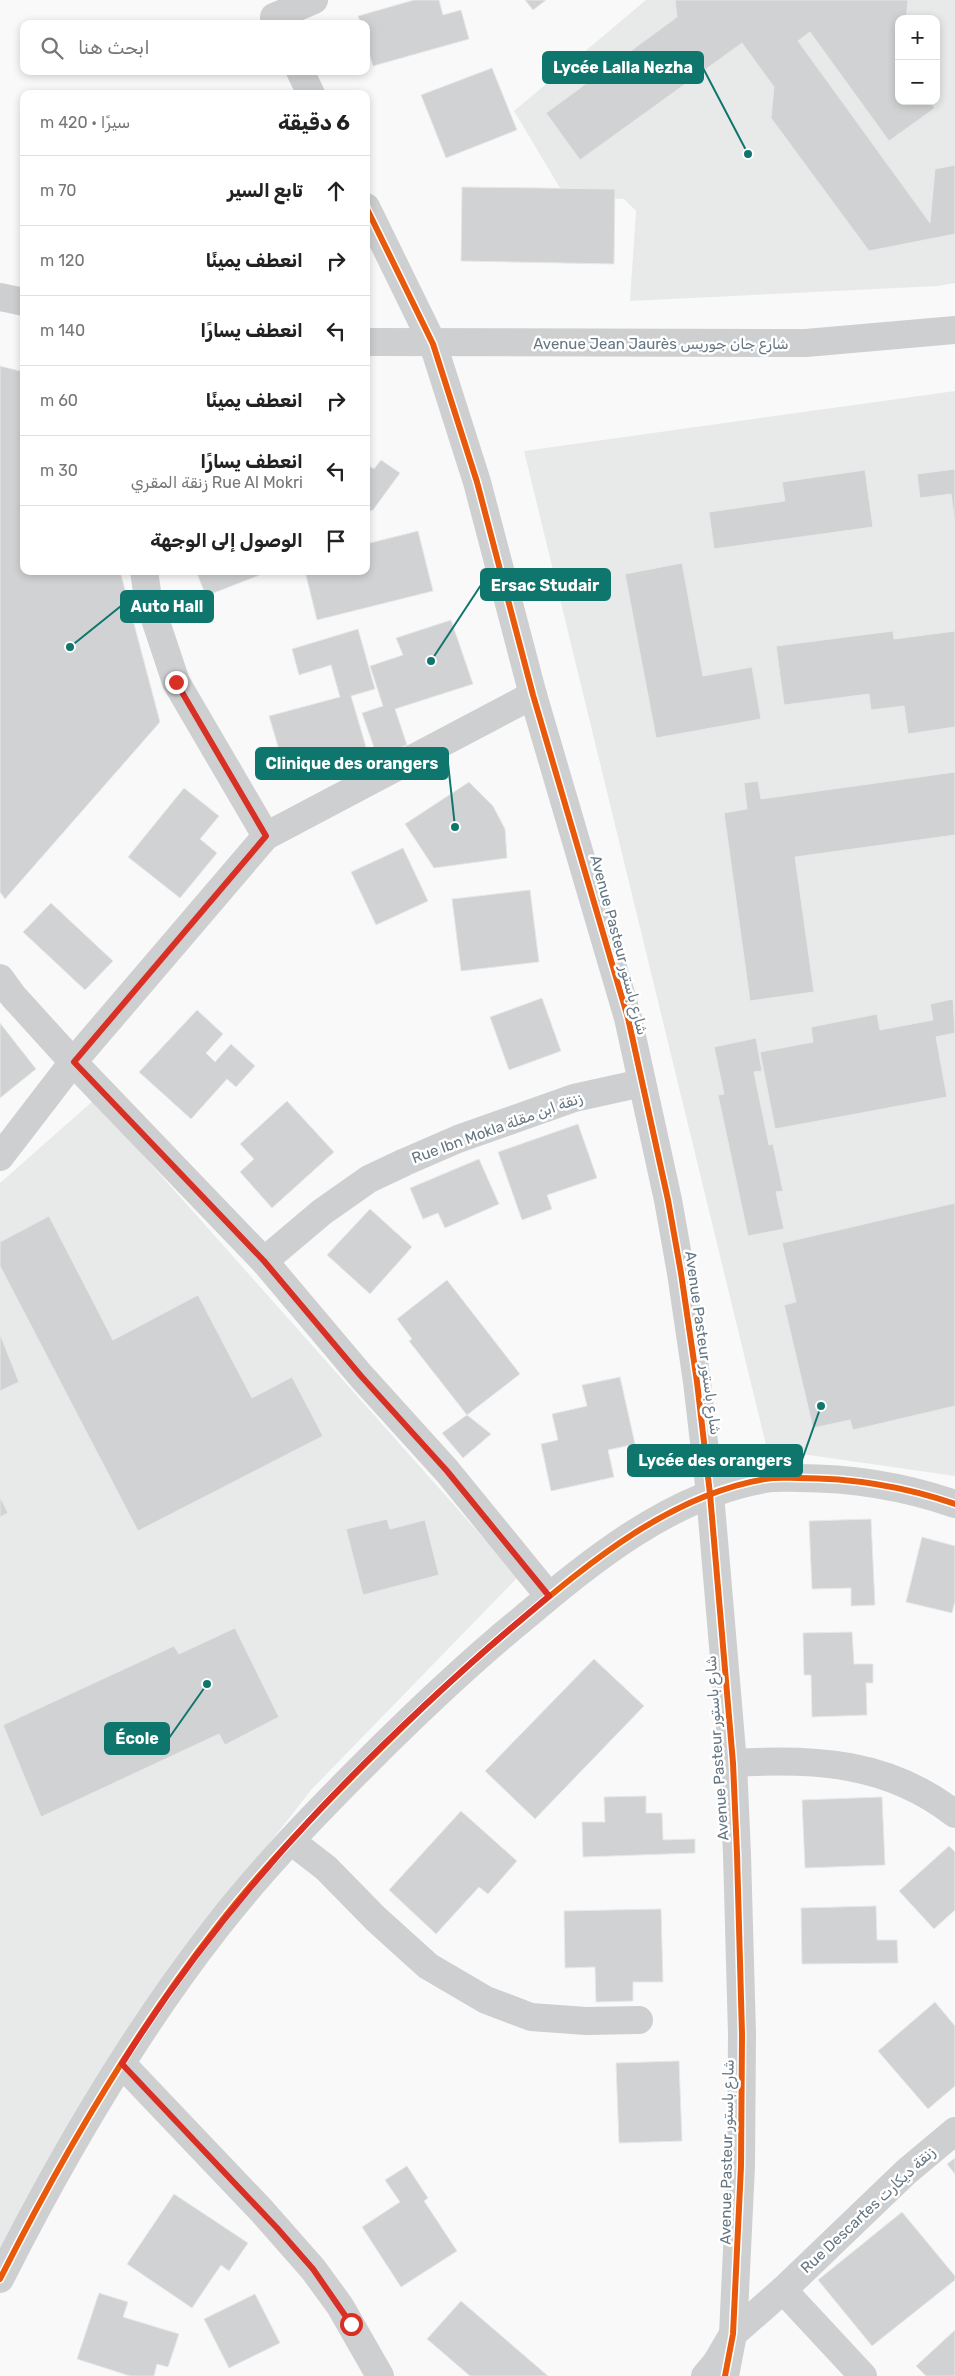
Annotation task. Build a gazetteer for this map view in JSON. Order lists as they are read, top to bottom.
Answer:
{
  "streets": {
    "street": [
      "Avenue Jean Jaurès شارع جان جوريس",
      "Avenue Pasteur شارع باستور",
      "Rue Ibn Mokla زنقة ابن مقلة",
      "Rue Descartes زنقة ديكارت"
    ]
  },
  "crossings": [
    ["Avenue Jean Jaurès شارع جان جوريس", "Avenue Pasteur شارع باستور"],
    ["Avenue Pasteur شارع باستور", "Rue Ibn Mokla زنقة ابن مقلة"],
    ["Avenue Pasteur شارع باستور", "Rue Descartes زنقة ديكارت"]
  ],
  "places": [
    "Lycée Lalla Nezha",
    "Auto Hall",
    "Ersac Studair",
    "Clinique des orangers",
    "Lycée des orangers",
    "École"
  ],
  "page": {
    "map_buttons": ["+", "−"],
    "search": "ابحث هنا",
    "heading": ["6 دقيقة", "سيرًا · 420 m"],
    "list": [
      ["تابع السير", "70 m"],
      ["انعطف يمينًا", "120 m"],
      ["انعطف يسارًا", "140 m"],
      ["انعطف يمينًا", "60 m"],
      ["انعطف يسارًا", "Rue Al Mokri زنقة المقري", "30 m"],
      "الوصول إلى الوجهة"
    ]
  }
}
